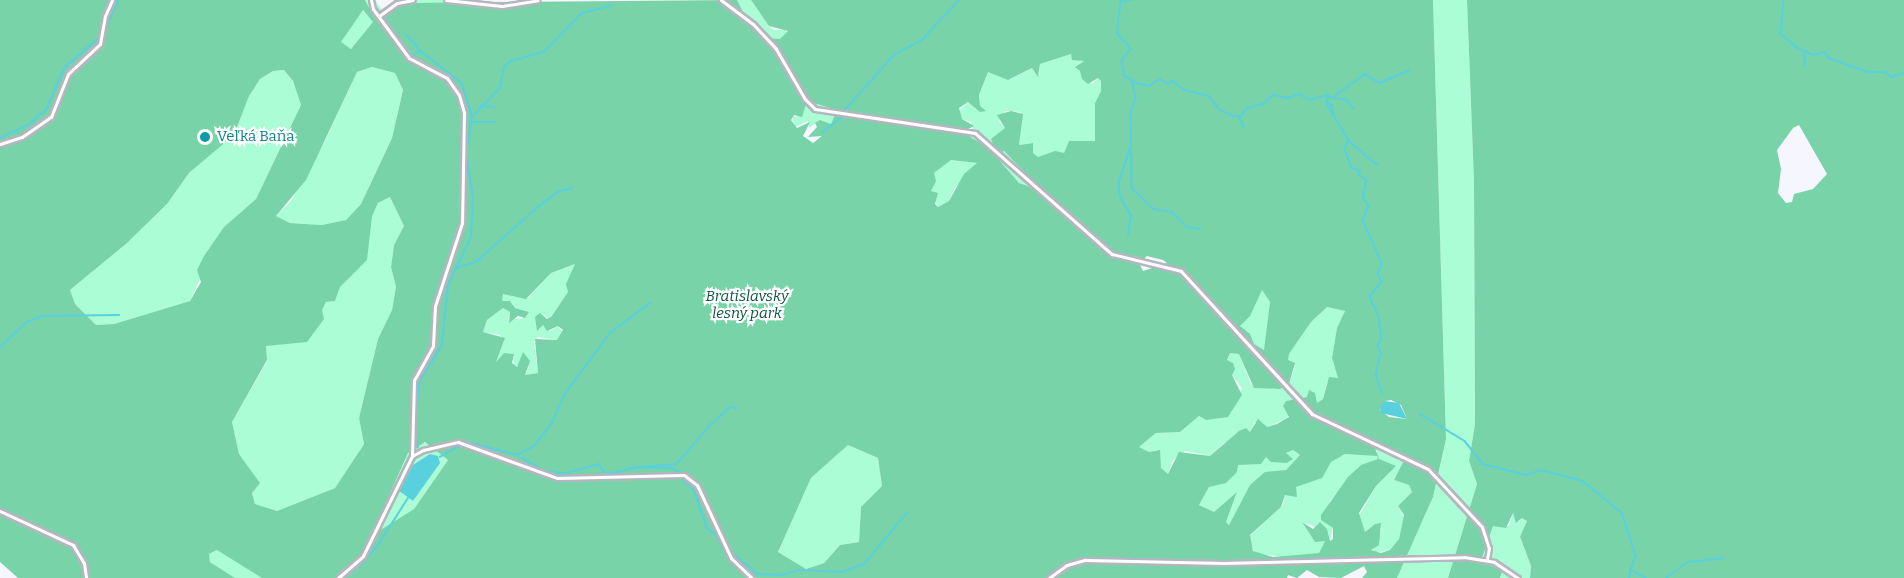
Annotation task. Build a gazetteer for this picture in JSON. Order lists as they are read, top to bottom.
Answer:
{
  "parks": ["Bratislavský lesný park"],
  "places": ["Veľká Baňa"]
}
